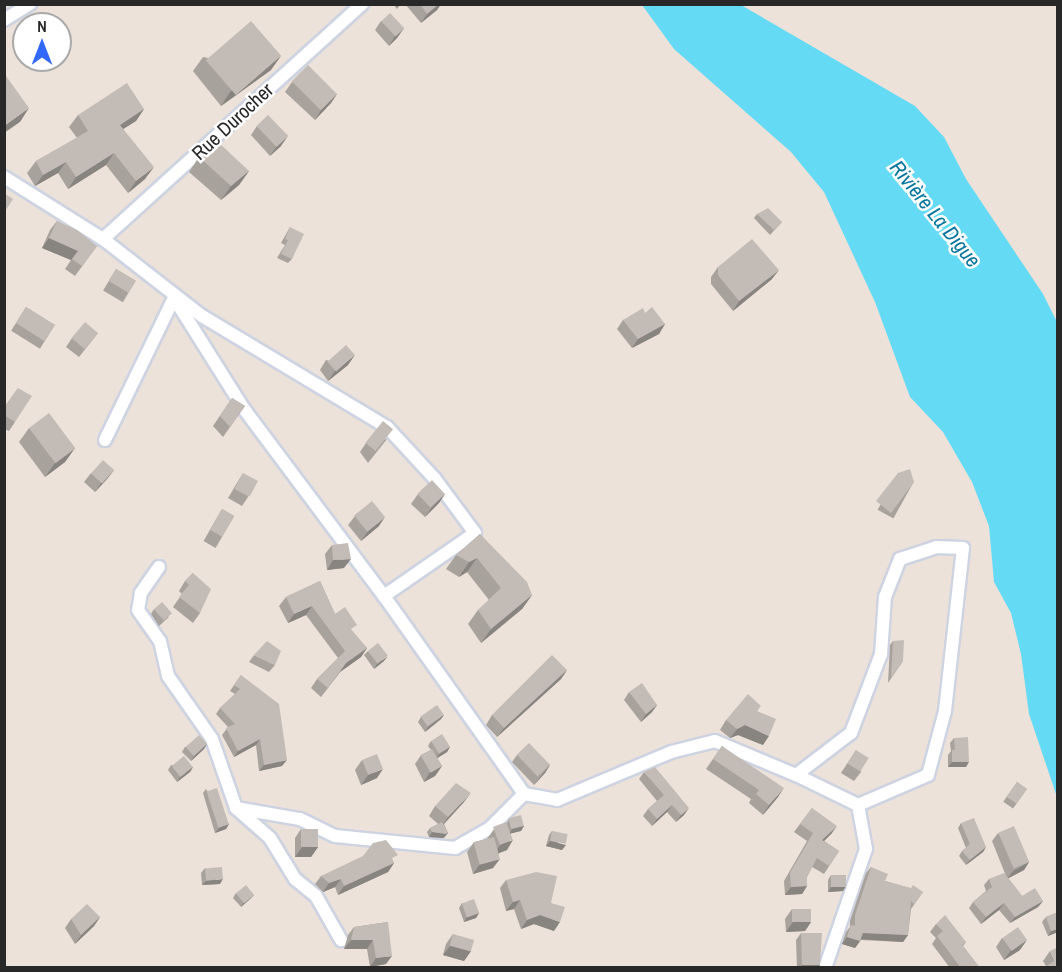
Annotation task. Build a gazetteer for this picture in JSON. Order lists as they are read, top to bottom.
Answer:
{
  "streets": {
    "street": ["Rue Durocher"]
  },
  "water": ["Rivière La Digue"],
  "north": "top"
}
